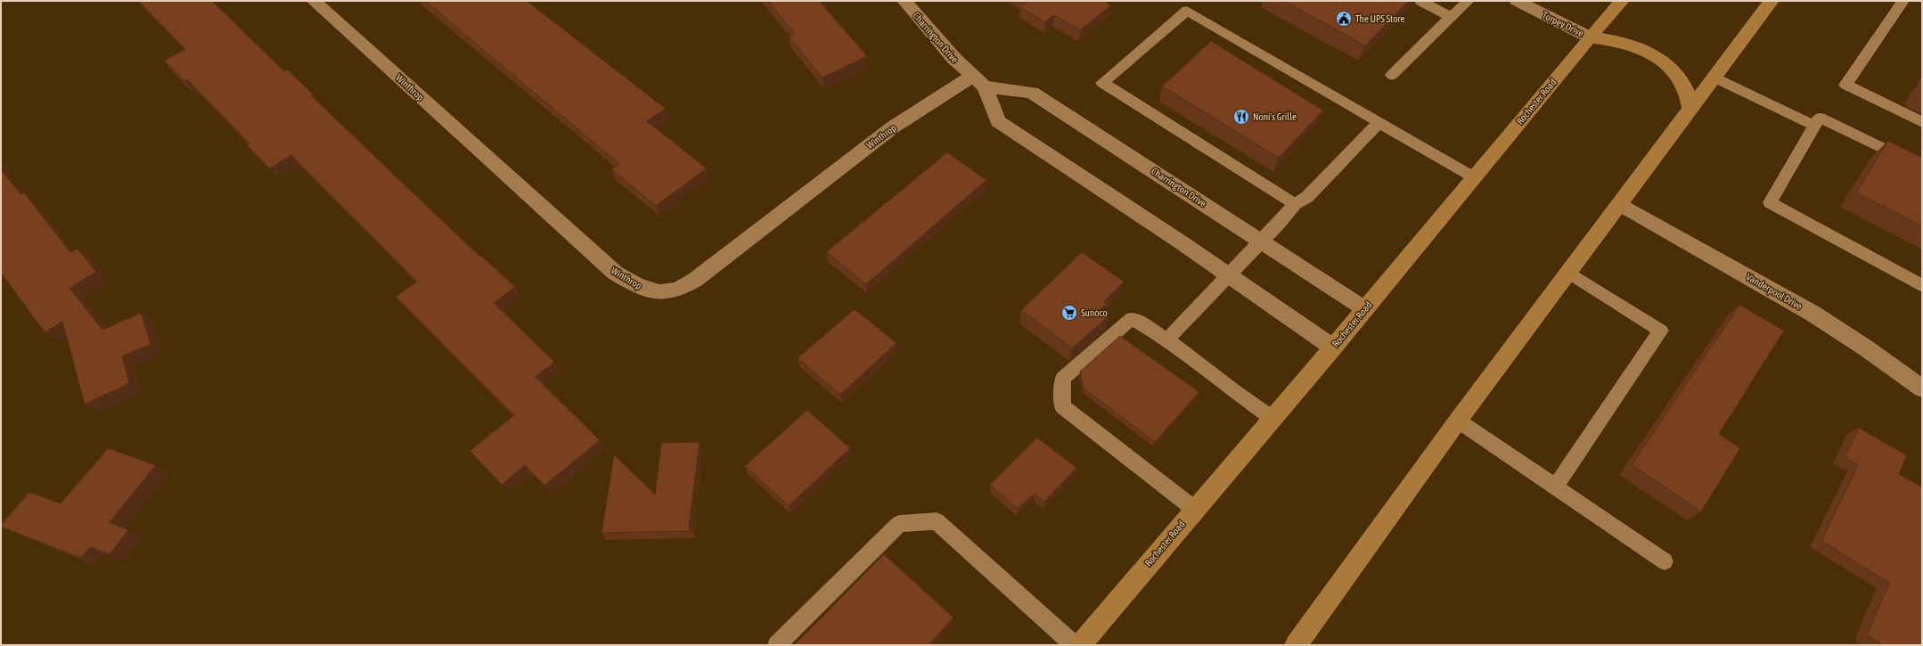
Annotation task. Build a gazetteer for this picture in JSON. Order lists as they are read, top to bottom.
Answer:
{
  "streets": {
    "main road": ["Rochester Road"],
    "street": [
      "Torpey Drive",
      "Charrington Drive",
      "Winthrop",
      "Vanderpool Drive"
    ]
  },
  "crossings": [
    ["Torpey Drive", "Rochester Road"],
    ["Charrington Drive", "Winthrop"],
    ["Charrington Drive", "Rochester Road"]
  ],
  "places": {
    "public building": ["The UPS Store"],
    "restaurant": ["Noni's Grille"],
    "supermarket": ["Sunoco"]
  }
}
